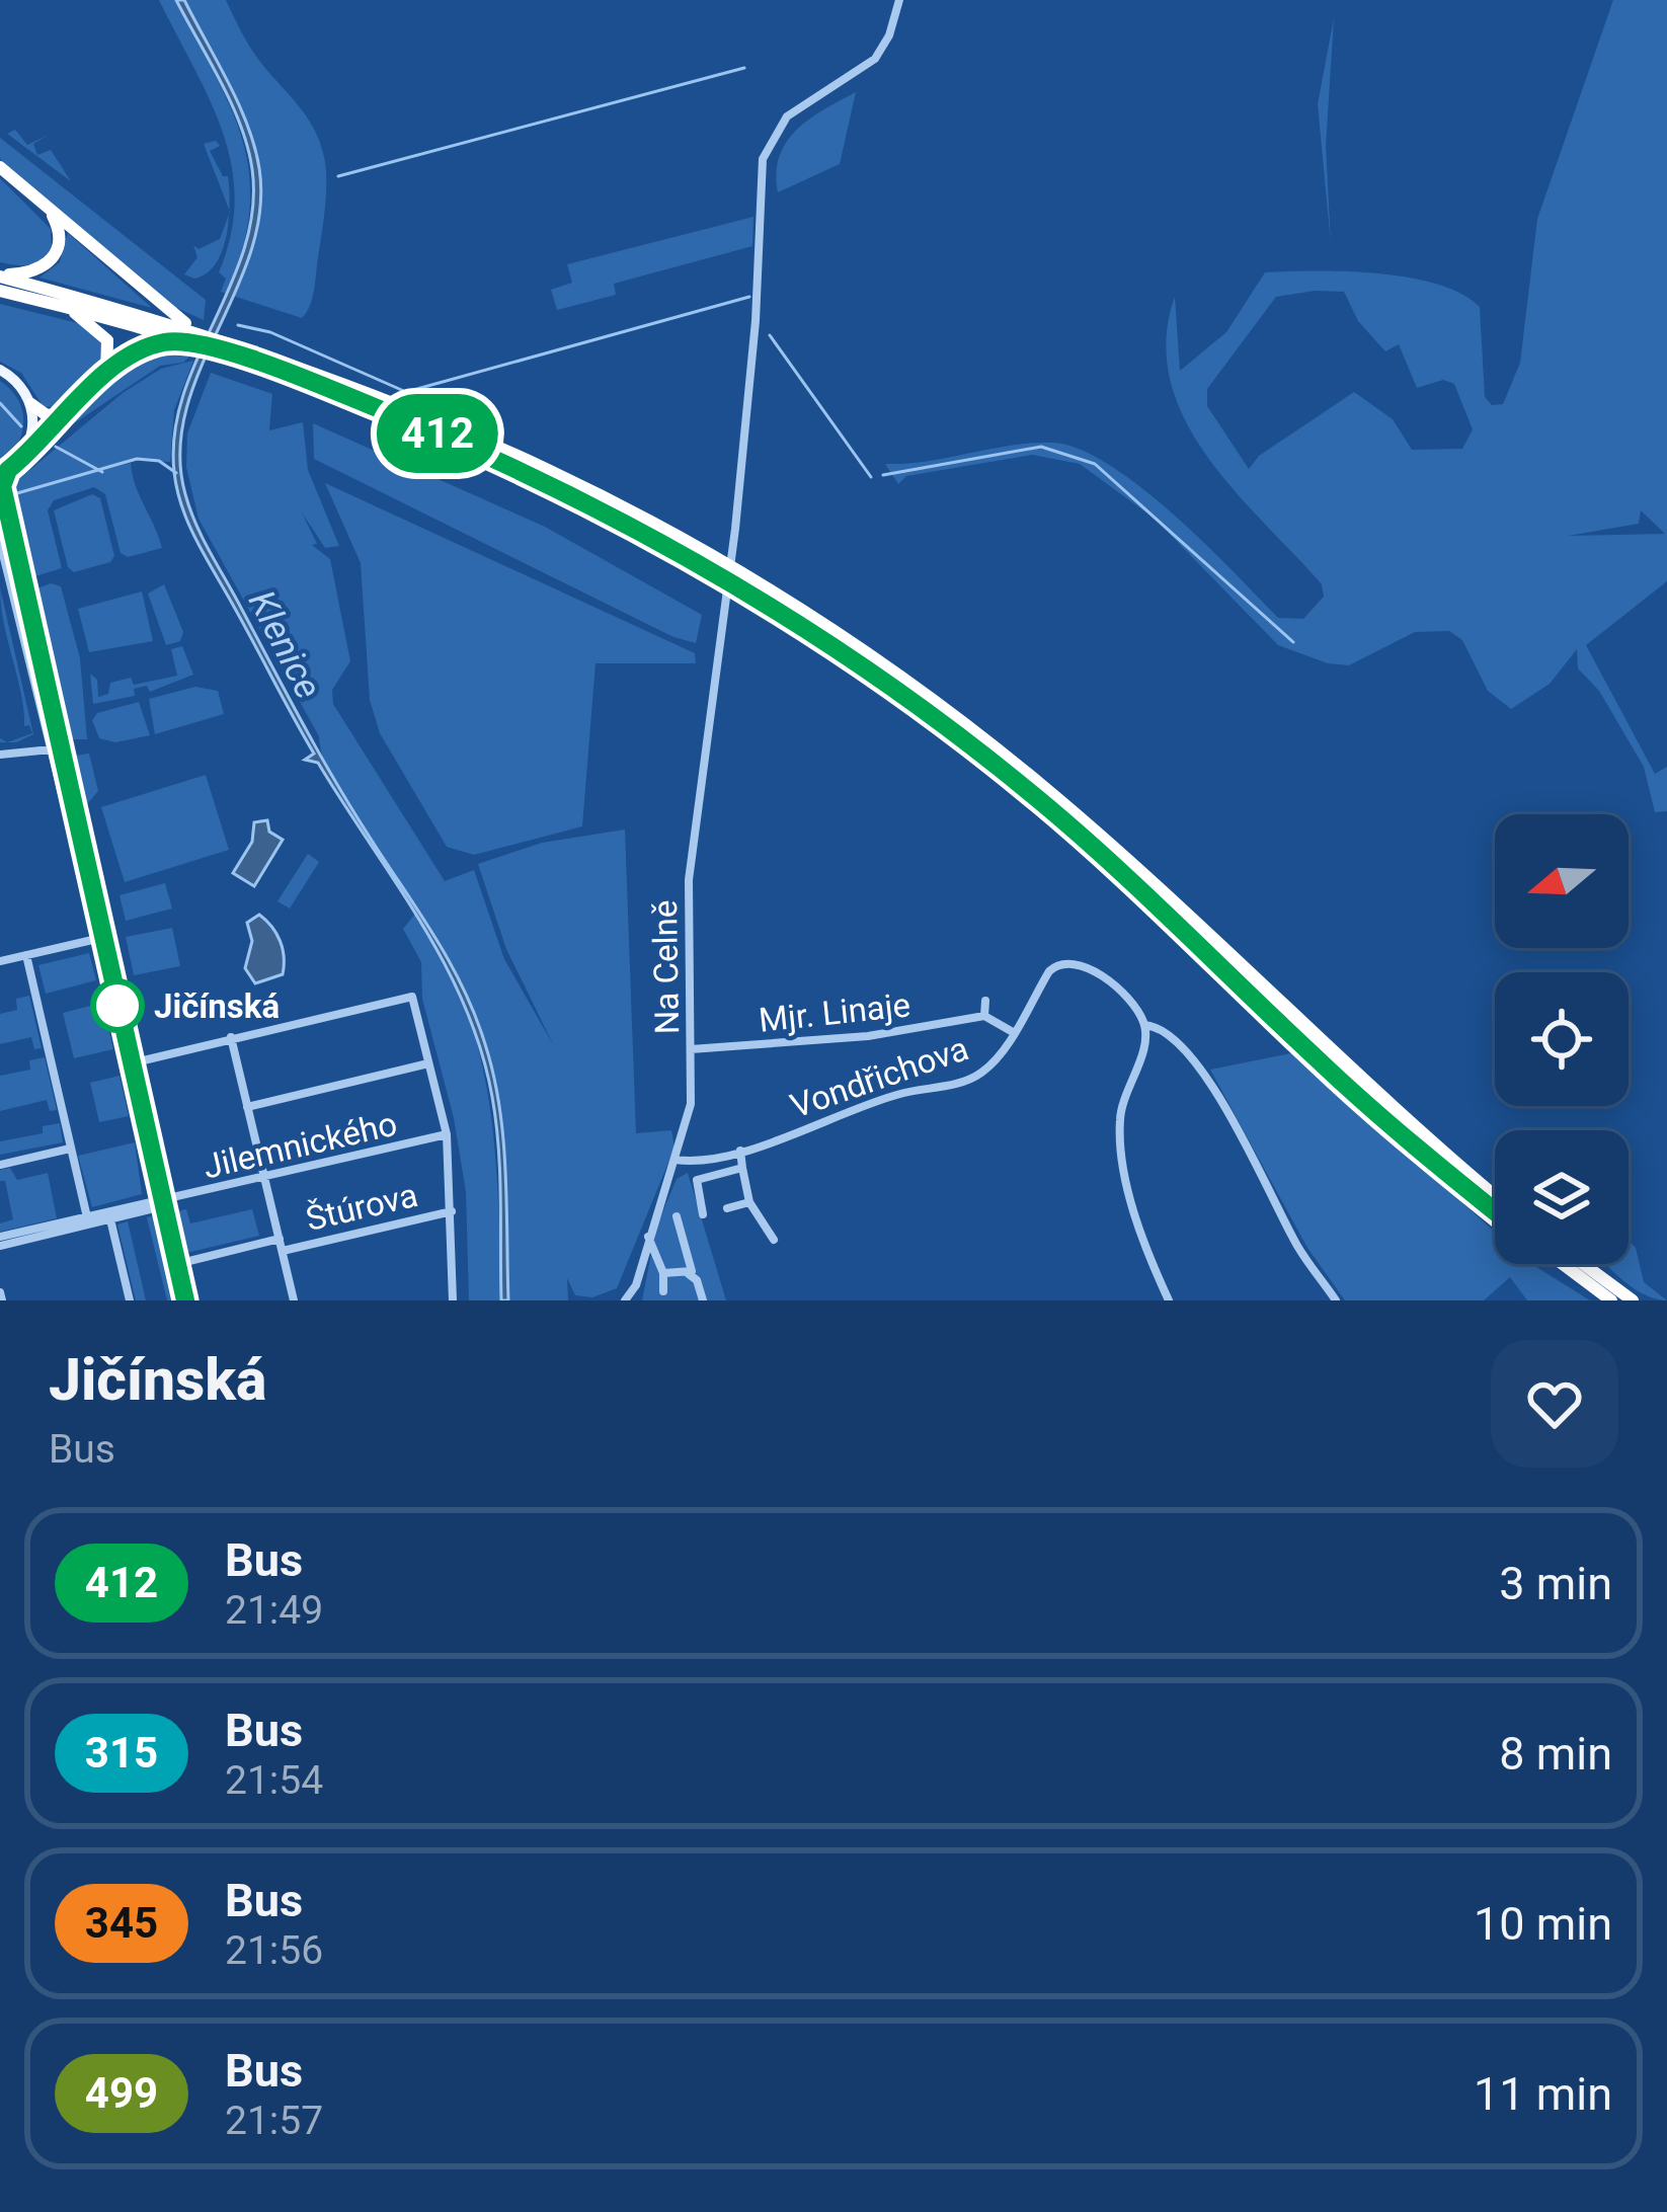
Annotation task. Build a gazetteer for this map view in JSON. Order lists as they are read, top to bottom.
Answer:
{
  "streets": {
    "street": [
      "Na Celně",
      "Mjr. Linaje",
      "Vondřichova",
      "Jilemnického",
      "Štúrova"
    ]
  },
  "crossings": [
    ["Na Celně", "Mjr. Linaje"],
    ["Na Celně", "Vondřichova"]
  ],
  "water": ["Klenice"],
  "places": ["Jičínská"],
  "lines": ["bus line 412"],
  "north": "left",
  "page": {
    "on_map": "412",
    "heading": ["Jičínská", "Bus"],
    "list": [
      {
        "mark": "412",
        "name": "Bus",
        "note": "21:49",
        "value": "3 min"
      },
      {
        "mark": "315",
        "name": "Bus",
        "note": "21:54",
        "value": "8 min"
      },
      {
        "mark": "345",
        "name": "Bus",
        "note": "21:56",
        "value": "10 min"
      },
      {
        "mark": "499",
        "name": "Bus",
        "note": "21:57",
        "value": "11 min"
      }
    ]
  }
}
